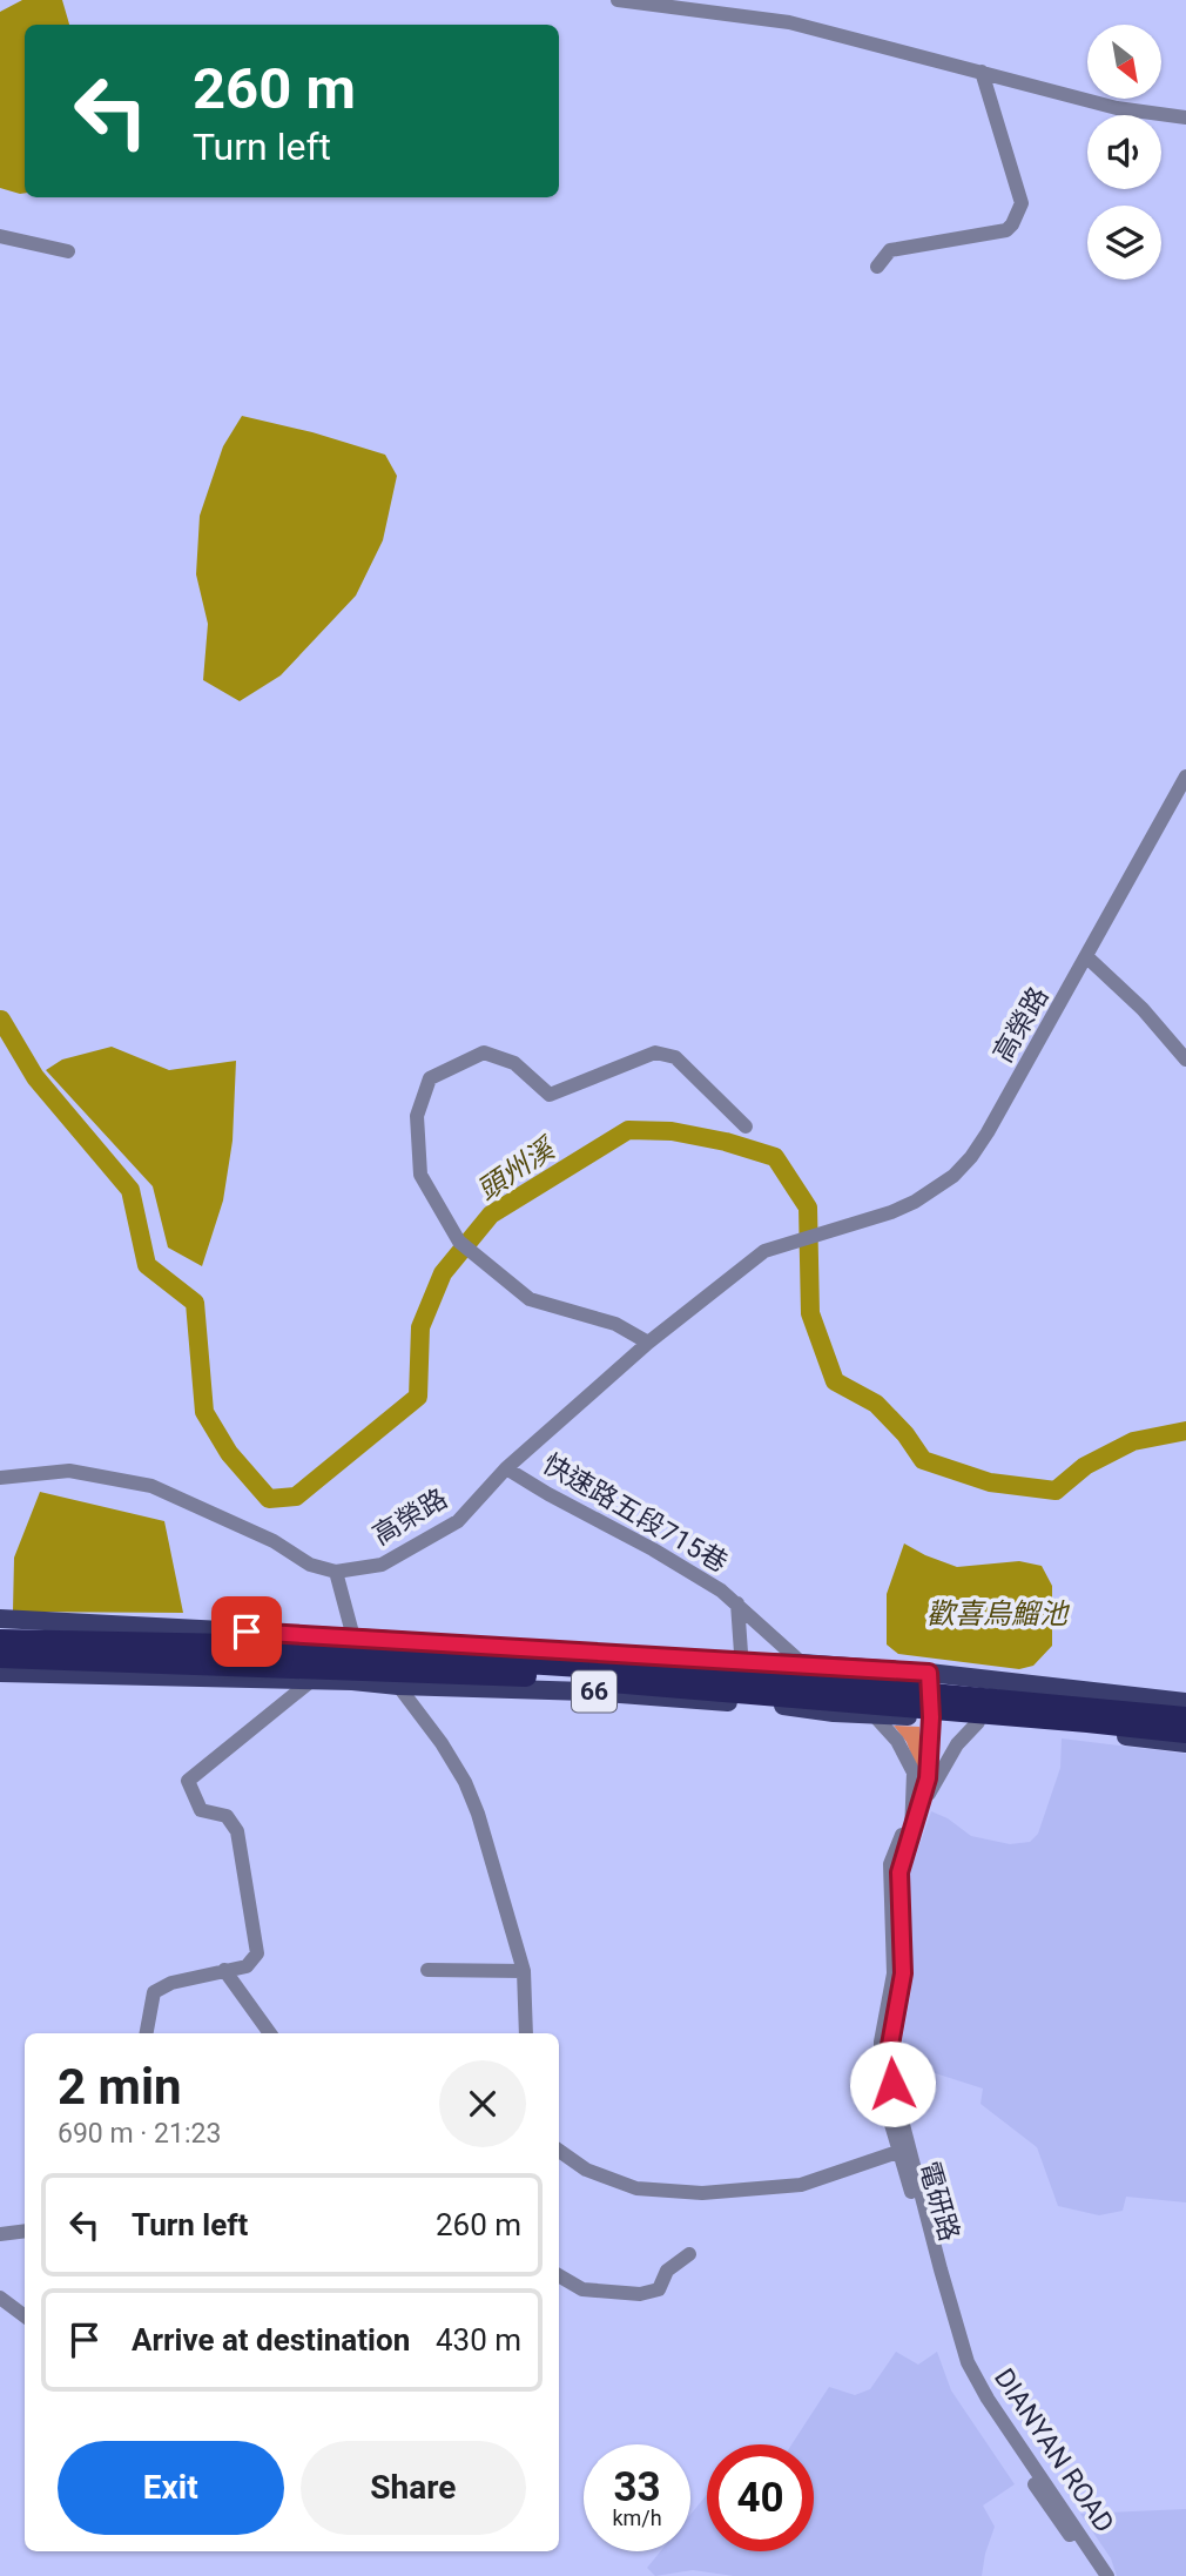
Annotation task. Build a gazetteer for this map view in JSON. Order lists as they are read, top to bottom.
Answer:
{
  "streets": {
    "highway": ["66"],
    "street": [
      "高榮路",
      "快速路五段715巷",
      "電研路",
      "DIANYAN ROAD"
    ]
  },
  "crossings": [
    ["高榮路", "快速路五段715巷"],
    ["快速路五段715巷", "66"],
    ["電研路", "DIANYAN ROAD"]
  ],
  "water": ["頭州溪", "歡喜烏鰡池"],
  "north": "bottom right",
  "page": {
    "turn": ["260 m", "Turn left"],
    "heading": ["2 min", "690 m · 21:23"],
    "list": [
      {
        "name": "Turn left",
        "value": "260 m"
      },
      {
        "name": "Arrive at destination",
        "value": "430 m"
      }
    ],
    "buttons": ["Exit", "Share"],
    "speed": "33 km/h",
    "limit": "40"
  }
}
